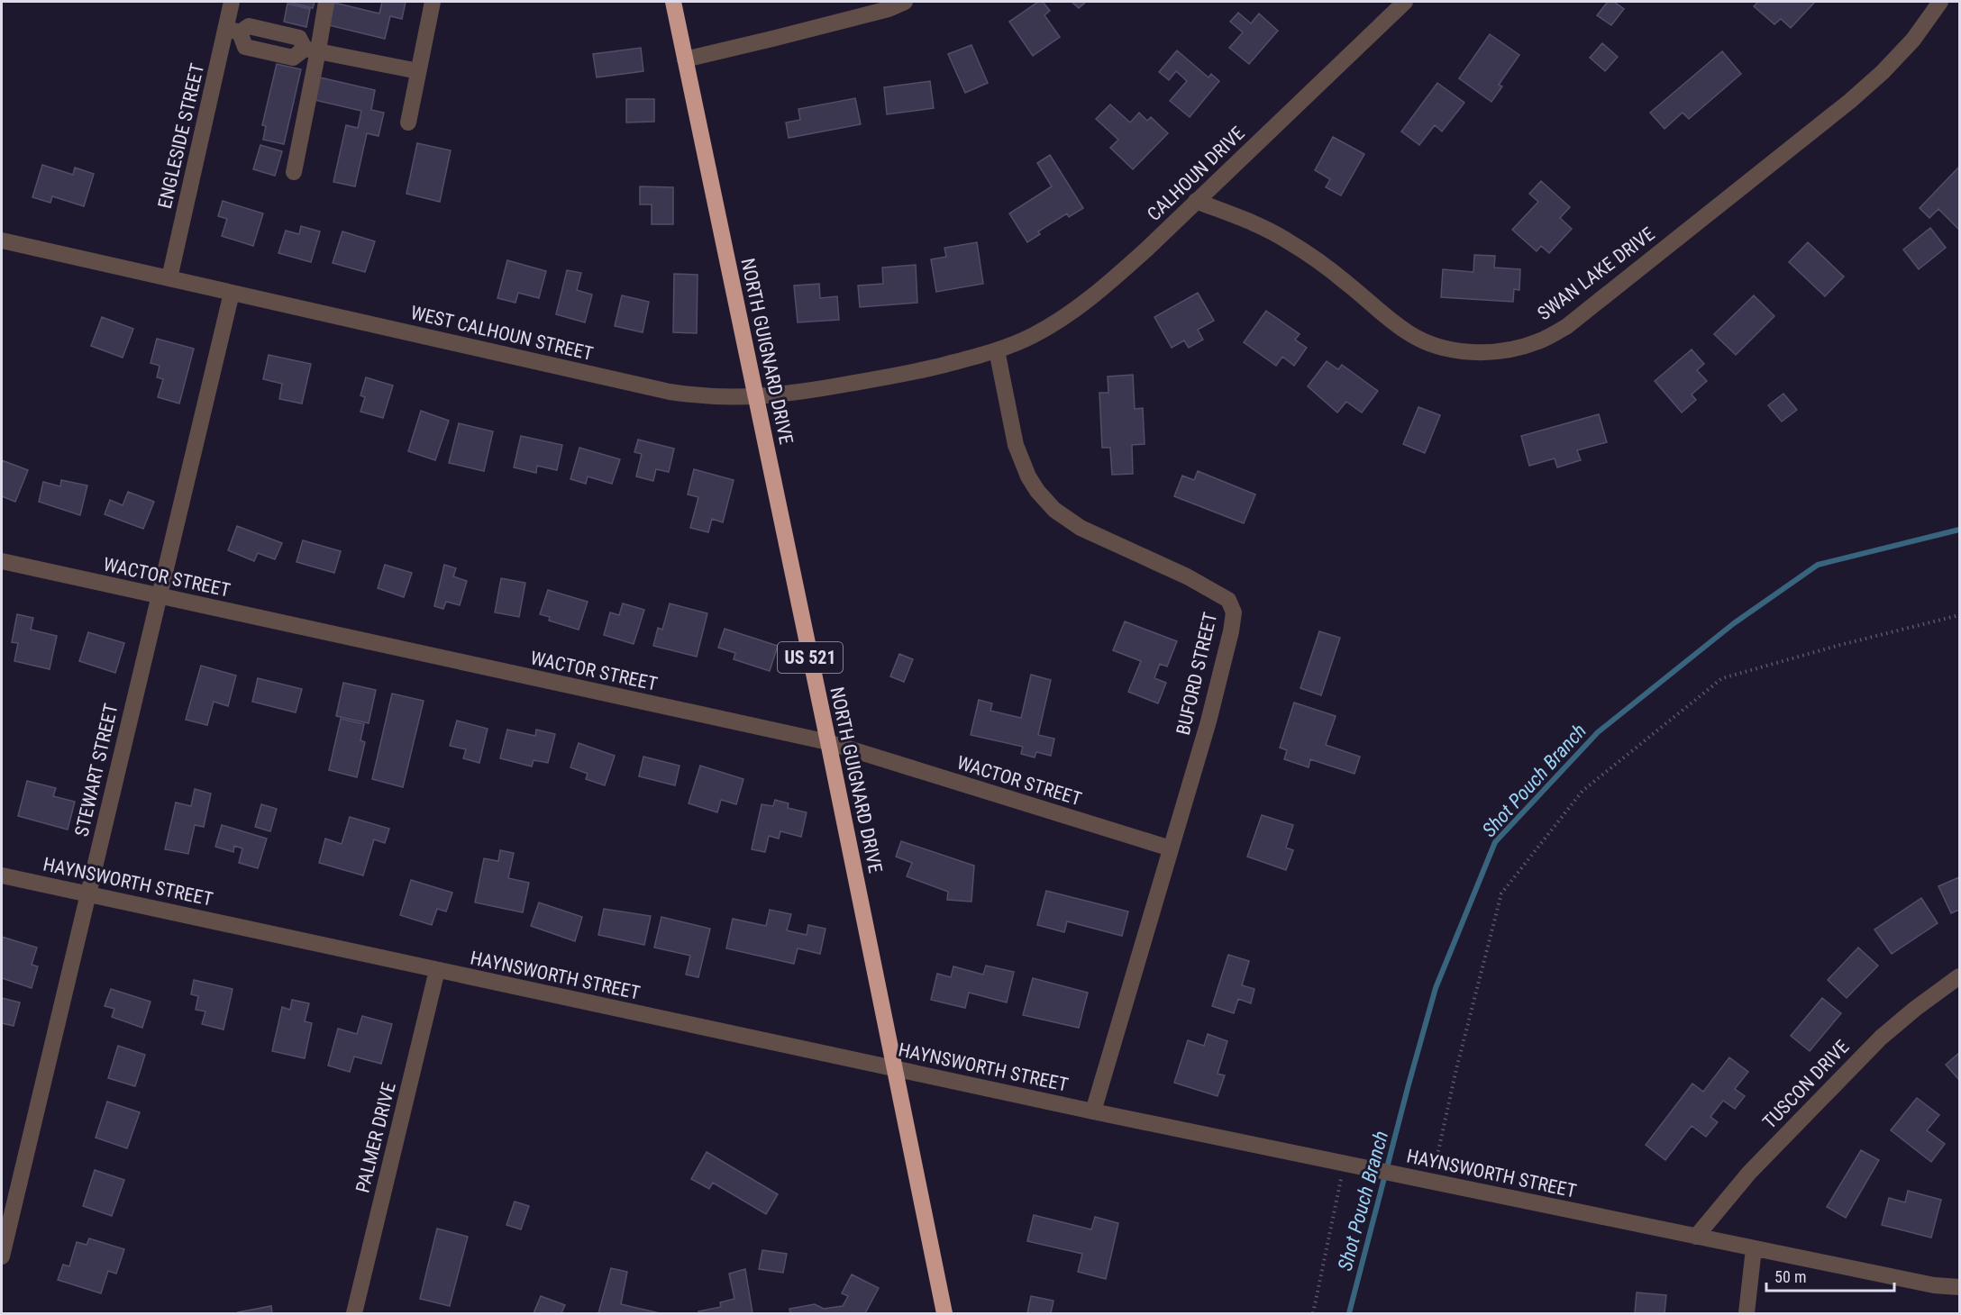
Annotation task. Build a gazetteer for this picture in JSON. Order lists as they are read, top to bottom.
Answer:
{
  "streets": {
    "highway": ["NORTH GUIGNARD DRIVE", "US 521"],
    "street": [
      "ENGLESIDE STREET",
      "CALHOUN DRIVE",
      "SWAN LAKE DRIVE",
      "WEST CALHOUN STREET",
      "WACTOR STREET",
      "BUFORD STREET",
      "STEWART STREET",
      "HAYNSWORTH STREET",
      "TUSCON DRIVE",
      "PALMER DRIVE"
    ]
  },
  "crossings": [
    ["ENGLESIDE STREET", "WEST CALHOUN STREET"],
    ["CALHOUN DRIVE", "SWAN LAKE DRIVE"],
    ["CALHOUN DRIVE", "WEST CALHOUN STREET"],
    ["CALHOUN DRIVE", "BUFORD STREET"],
    ["WEST CALHOUN STREET", "NORTH GUIGNARD DRIVE"],
    ["WEST CALHOUN STREET", "BUFORD STREET"],
    ["WEST CALHOUN STREET", "STEWART STREET"],
    ["NORTH GUIGNARD DRIVE", "WACTOR STREET"],
    ["NORTH GUIGNARD DRIVE", "HAYNSWORTH STREET"],
    ["WACTOR STREET", "BUFORD STREET"],
    ["WACTOR STREET", "STEWART STREET"],
    ["BUFORD STREET", "HAYNSWORTH STREET"],
    ["STEWART STREET", "HAYNSWORTH STREET"],
    ["HAYNSWORTH STREET", "TUSCON DRIVE"],
    ["HAYNSWORTH STREET", "PALMER DRIVE"]
  ],
  "water": ["Shot Pouch Branch"],
  "scale_bar": "50 m"
}
